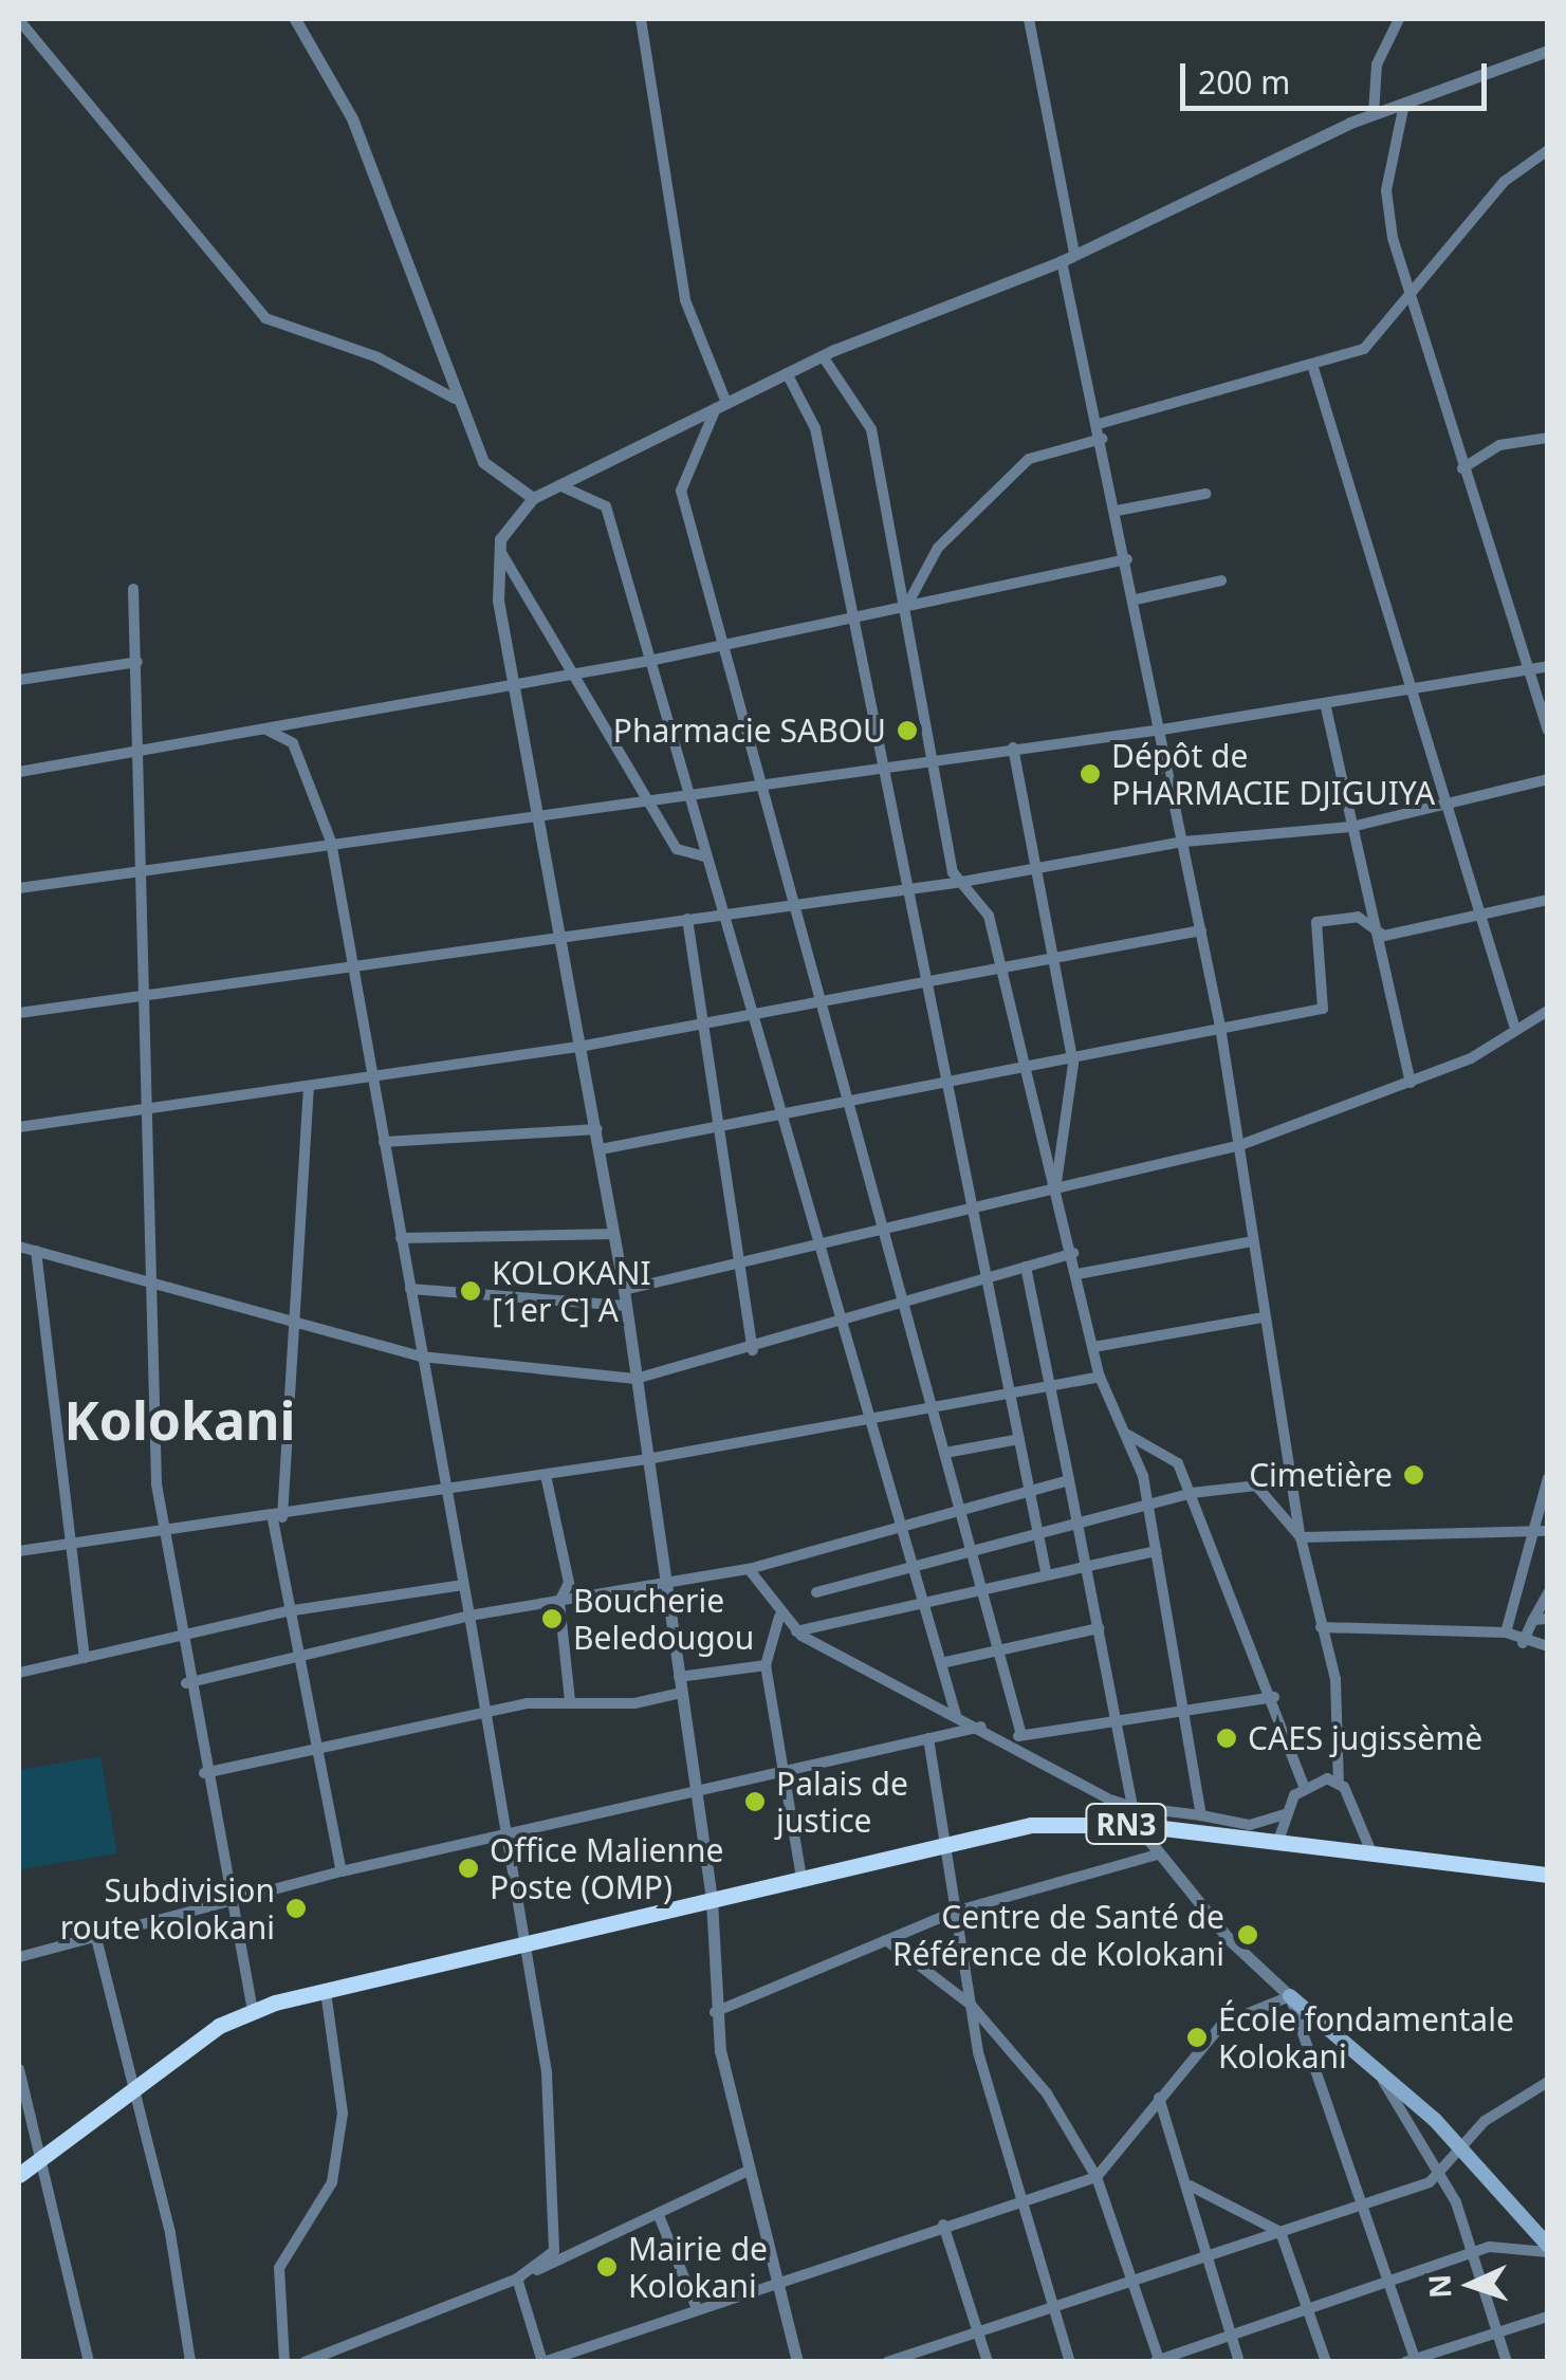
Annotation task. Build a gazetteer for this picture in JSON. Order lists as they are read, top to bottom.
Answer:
{
  "streets": {
    "highway": ["RN3"]
  },
  "districts": ["Kolokani"],
  "places": [
    "Pharmacie SABOU",
    "Dépôt de PHARMACIE DJIGUIYA",
    "KOLOKANI [1er C] A",
    "Cimetière",
    "Boucherie Beledougou",
    "CAES jugissèmè",
    "Palais de justice",
    "Office Malienne Poste (OMP)",
    "Subdivision route kolokani",
    "Centre de Santé de Référence de Kolokani",
    "École fondamentale Kolokani",
    "Mairie de Kolokani"
  ],
  "scale_bar": "200 m",
  "north": "left"
}
